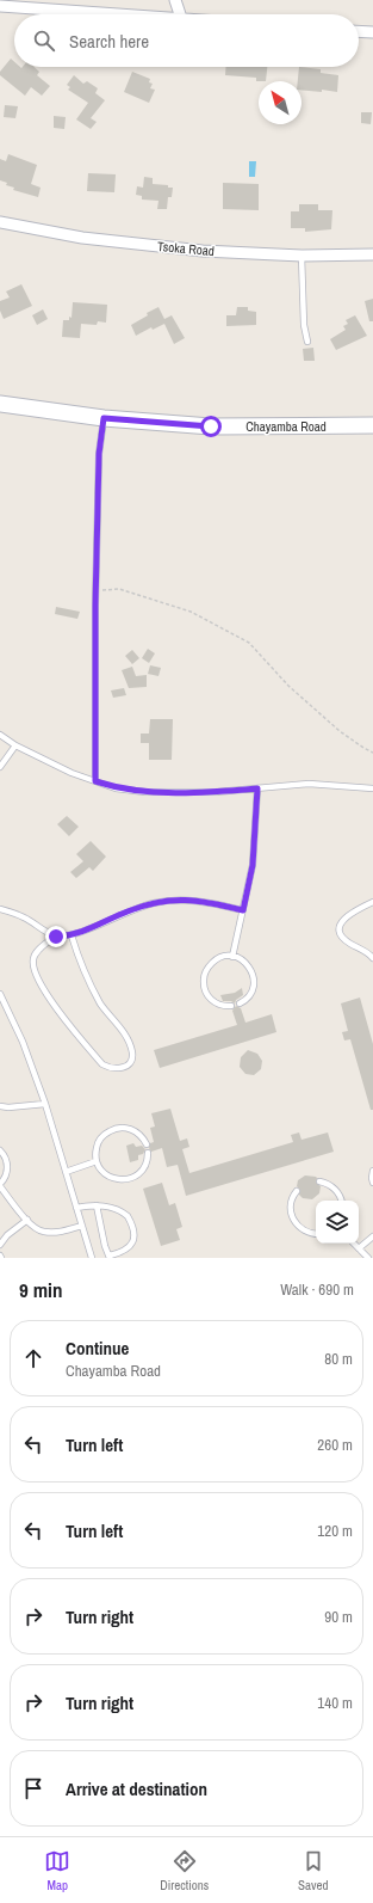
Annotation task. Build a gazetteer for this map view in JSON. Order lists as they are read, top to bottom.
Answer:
{
  "streets": {
    "main road": ["Chayamba Road"],
    "street": ["Tsoka Road"]
  },
  "north": "top left",
  "page": {
    "search": "Search here",
    "heading": ["9 min", "Walk · 690 m"],
    "list": [
      ["Continue", "Chayamba Road", "80 m"],
      ["Turn left", "260 m"],
      ["Turn left", "120 m"],
      ["Turn right", "90 m"],
      ["Turn right", "140 m"],
      "Arrive at destination"
    ],
    "nav": ["Map", "Directions", "Saved"]
  }
}
